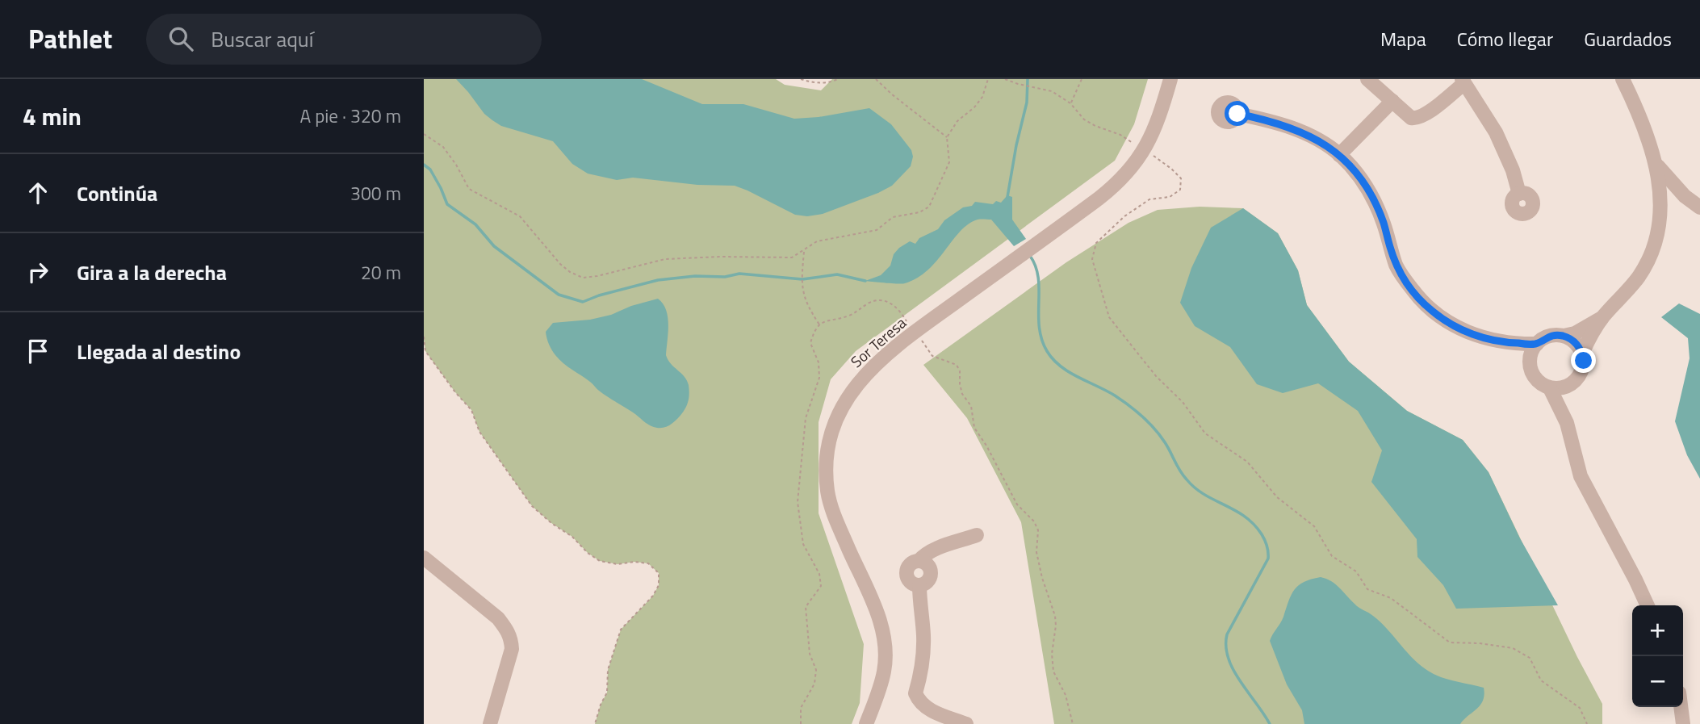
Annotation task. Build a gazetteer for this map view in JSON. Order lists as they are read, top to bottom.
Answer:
{
  "streets": {
    "street": ["Sor Teresa"]
  },
  "page": {
    "header": "Pathlet",
    "search": "Buscar aquí",
    "nav": ["Mapa", "Cómo llegar", "Guardados"],
    "heading": ["4 min", "A pie · 320 m"],
    "list": [
      ["Continúa", "300 m"],
      ["Gira a la derecha", "20 m"],
      "Llegada al destino"
    ],
    "map_buttons": ["+", "−"]
  }
}
